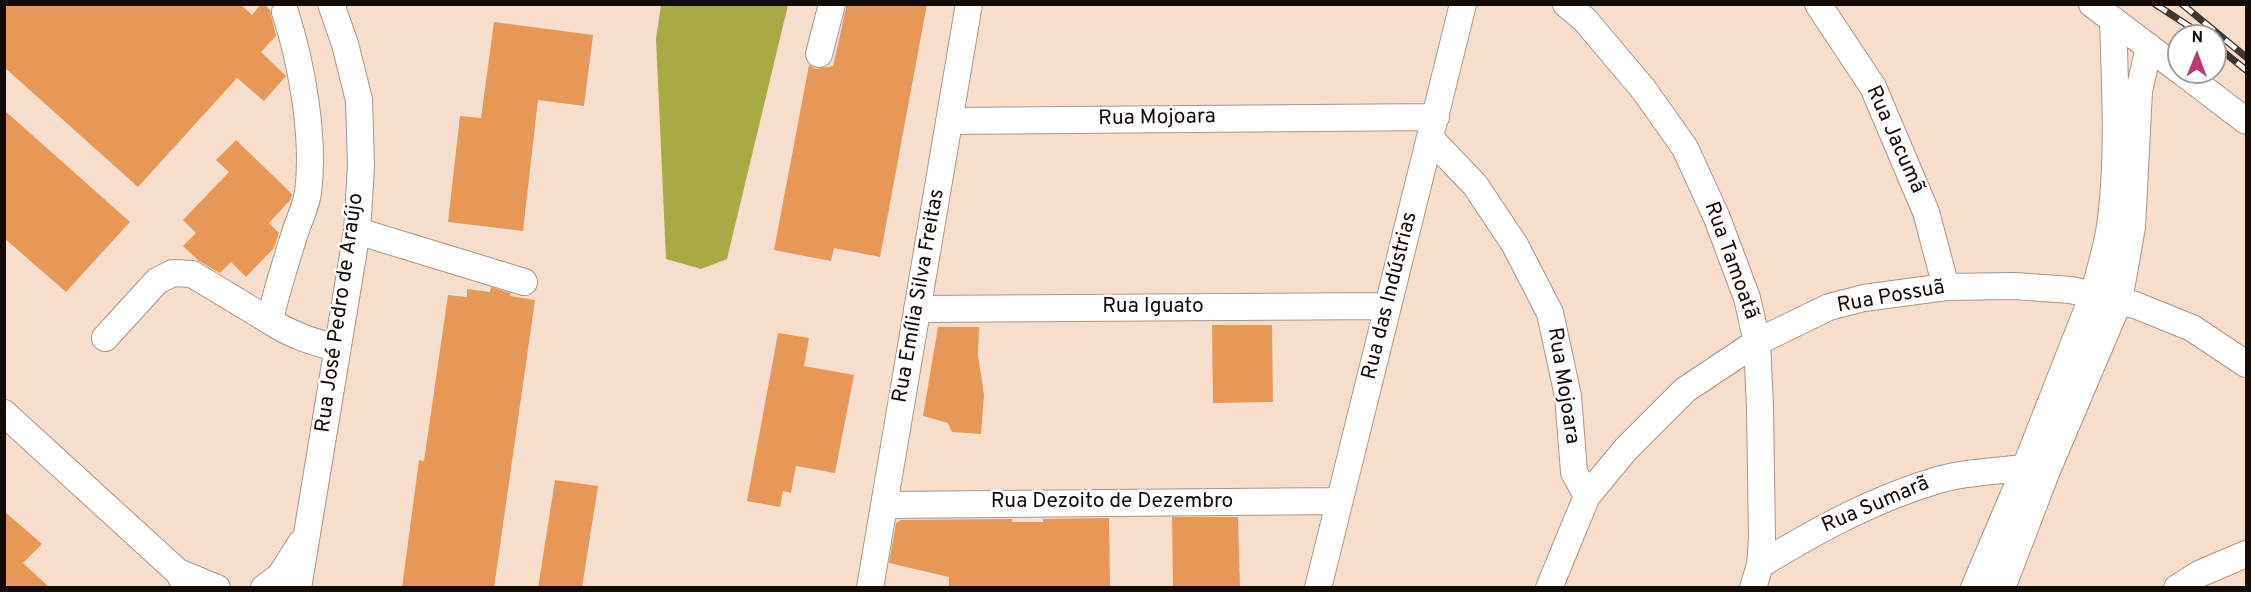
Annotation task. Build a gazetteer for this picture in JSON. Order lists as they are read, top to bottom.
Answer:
{
  "streets": {
    "street": [
      "Rua Mojoara",
      "Rua Jacumã",
      "Rua Tamoatã",
      "Rua Emília Silva Freitas",
      "Rua das Indústrias",
      "Rua Possuã",
      "Rua Iguato",
      "Rua José Pedro de Araújo",
      "Rua Dezoito de Dezembro",
      "Rua Sumarã"
    ]
  },
  "crossings": [
    ["Rua Mojoara", "Rua Emília Silva Freitas"],
    ["Rua Mojoara", "Rua das Indústrias"],
    ["Rua Mojoara", "Rua Possuã"],
    ["Rua Jacumã", "Rua Possuã"],
    ["Rua Tamoatã", "Rua Possuã"],
    ["Rua Tamoatã", "Rua Sumarã"],
    ["Rua Emília Silva Freitas", "Rua Iguato"],
    ["Rua Emília Silva Freitas", "Rua Dezoito de Dezembro"],
    ["Rua das Indústrias", "Rua Iguato"],
    ["Rua das Indústrias", "Rua Dezoito de Dezembro"]
  ],
  "north": "top"
}
